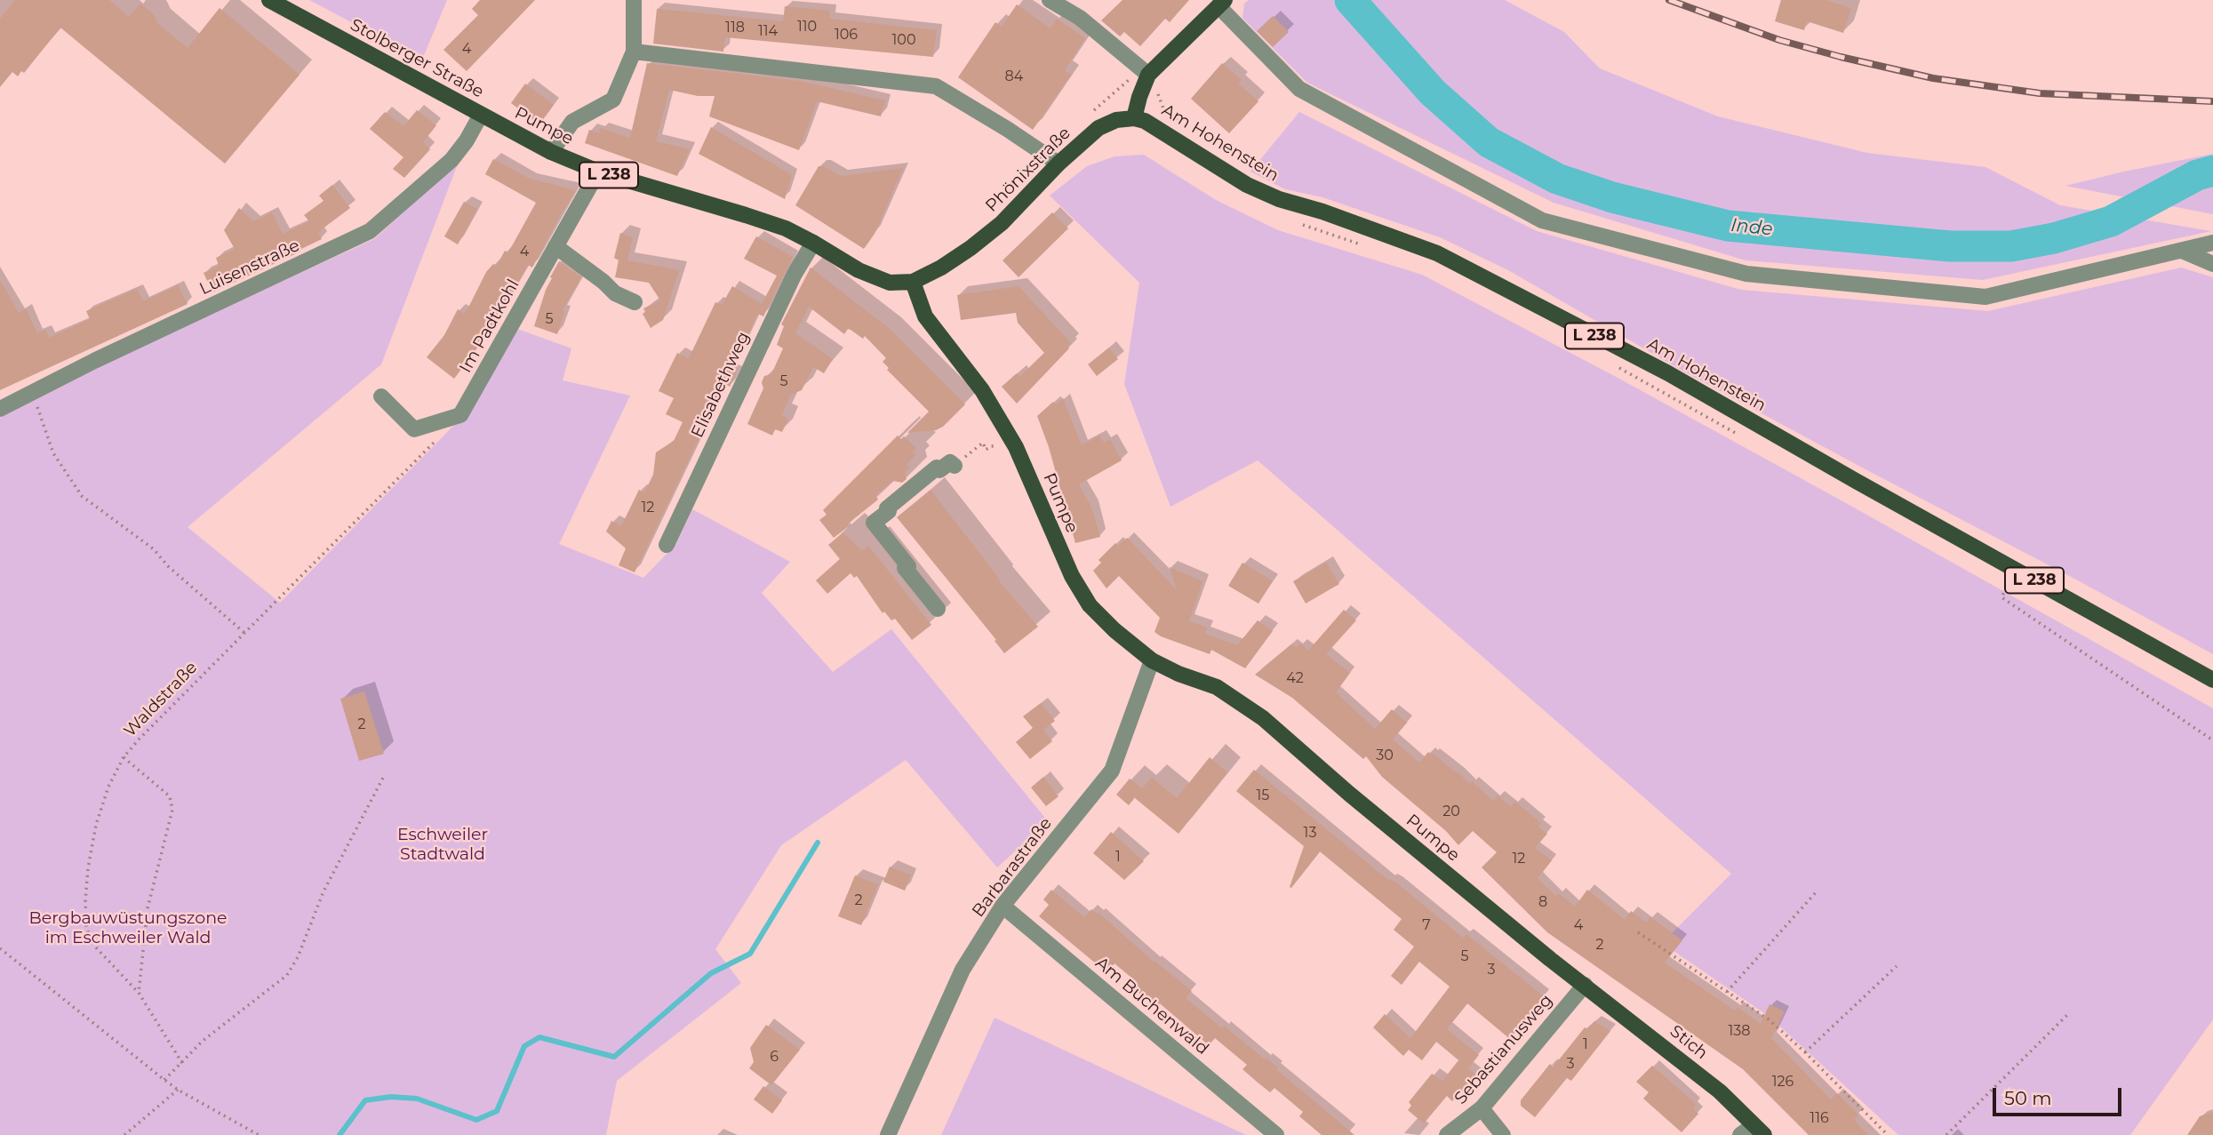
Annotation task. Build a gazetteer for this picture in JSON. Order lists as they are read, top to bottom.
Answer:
{
  "streets": {
    "main road": [
      "Stolberger Straße",
      "Pumpe",
      "Am Hohenstein",
      "Phönixstraße",
      "L 238",
      "Stich"
    ],
    "street": [
      "Luisenstraße",
      "Im Padtkohl",
      "Elisabethweg",
      "Barbarastraße",
      "Am Buchenwald",
      "Sebastianusweg"
    ],
    "path": ["Waldstraße"]
  },
  "crossings": [
    ["Stolberger Straße", "Pumpe"],
    ["Stolberger Straße", "Luisenstraße"],
    ["Pumpe", "Phönixstraße"],
    ["Pumpe", "Luisenstraße"],
    ["Pumpe", "Im Padtkohl"],
    ["Pumpe", "Elisabethweg"],
    ["Pumpe", "Barbarastraße"],
    ["Pumpe", "Stich"],
    ["Pumpe", "Sebastianusweg"],
    ["Am Hohenstein", "Phönixstraße"],
    ["Barbarastraße", "Am Buchenwald"],
    ["Stich", "Sebastianusweg"]
  ],
  "water": ["Inde"],
  "parks": ["Eschweiler Stadtwald", "Bergbauwüstungszone im Eschweiler Wald"],
  "house_numbers": [
    "110",
    "118",
    "114",
    "106",
    "100",
    "4",
    "84",
    "4",
    "5",
    "5",
    "12",
    "42",
    "2",
    "30",
    "15",
    "20",
    "13",
    "1",
    "12",
    "2",
    "8",
    "7",
    "4",
    "2",
    "5",
    "3",
    "138",
    "1",
    "6",
    "3",
    "126",
    "116"
  ],
  "scale_bar": "50 m"
}
